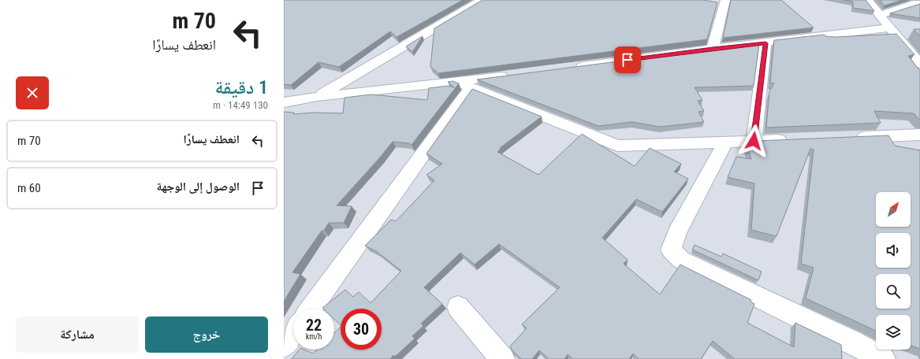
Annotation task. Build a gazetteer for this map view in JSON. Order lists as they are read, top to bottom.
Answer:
{
  "north": "top right",
  "page": {
    "turn": ["70 m", "انعطف يسارًا"],
    "heading": ["1 دقيقة", "130 m · 14:49"],
    "list": [
      {
        "name": "انعطف يسارًا",
        "value": "70 m"
      },
      {
        "name": "الوصول إلى الوجهة",
        "value": "60 m"
      }
    ],
    "speed": "22 km/h",
    "limit": "30",
    "buttons": ["خروج", "مشاركة"]
  }
}
